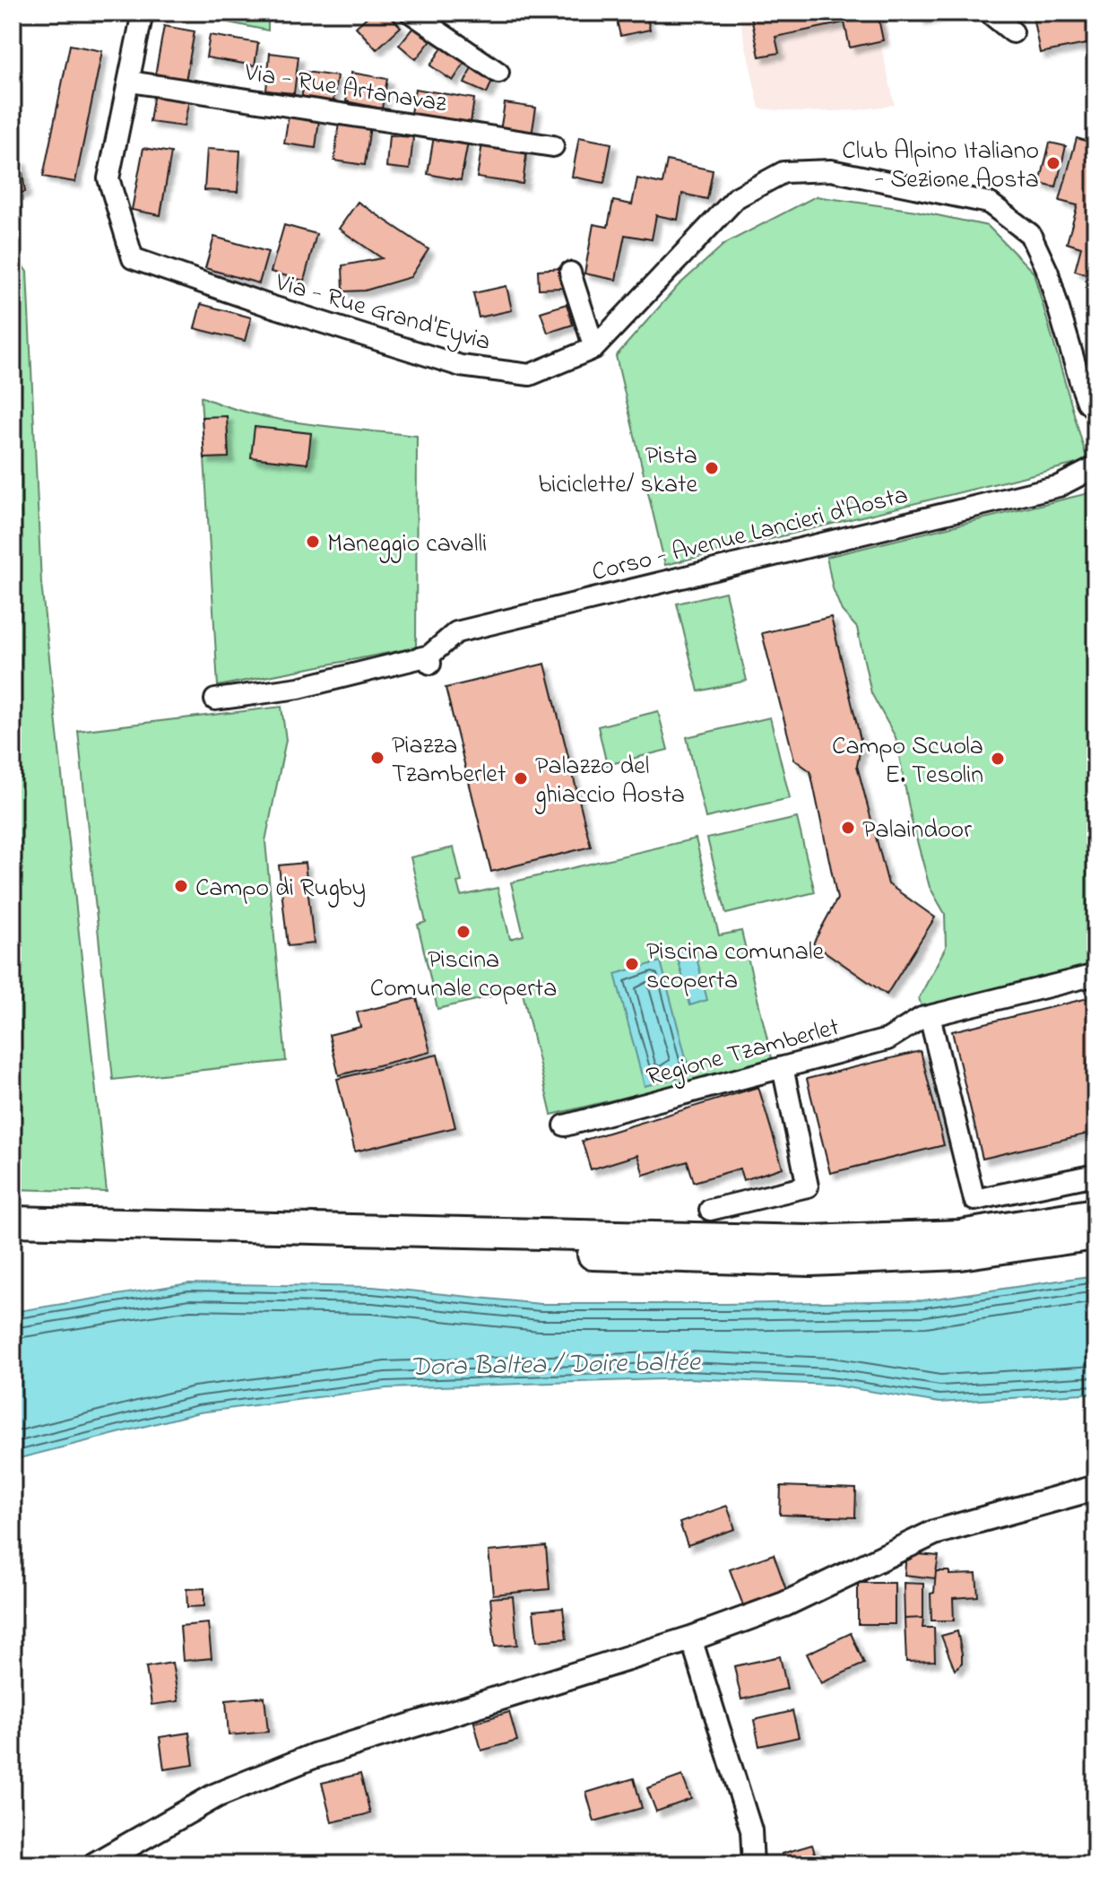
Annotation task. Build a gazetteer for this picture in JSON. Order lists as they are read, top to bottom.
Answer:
{
  "streets": {
    "street": [
      "Via - Rue Artanavaz",
      "Via - Rue Grand'Eyvia",
      "Corso - Avenue Lancieri d'Aosta",
      "Regione Tzamberlet"
    ]
  },
  "crossings": [
    ["Via - Rue Artanavaz", "Via - Rue Grand'Eyvia"]
  ],
  "water": ["Dora Baltea / Doire baltée"],
  "places": [
    "Club Alpino Italiano - Sezione Aosta",
    "Pista biciclette/ skate",
    "Maneggio cavalli",
    "Piazza Tzamberlet",
    "Campo Scuola E. Tesolin",
    "Palazzo del ghiaccio Aosta",
    "Palaindoor",
    "Campo di Rugby",
    "Piscina Comunale coperta",
    "Piscina comunale scoperta"
  ]
}
